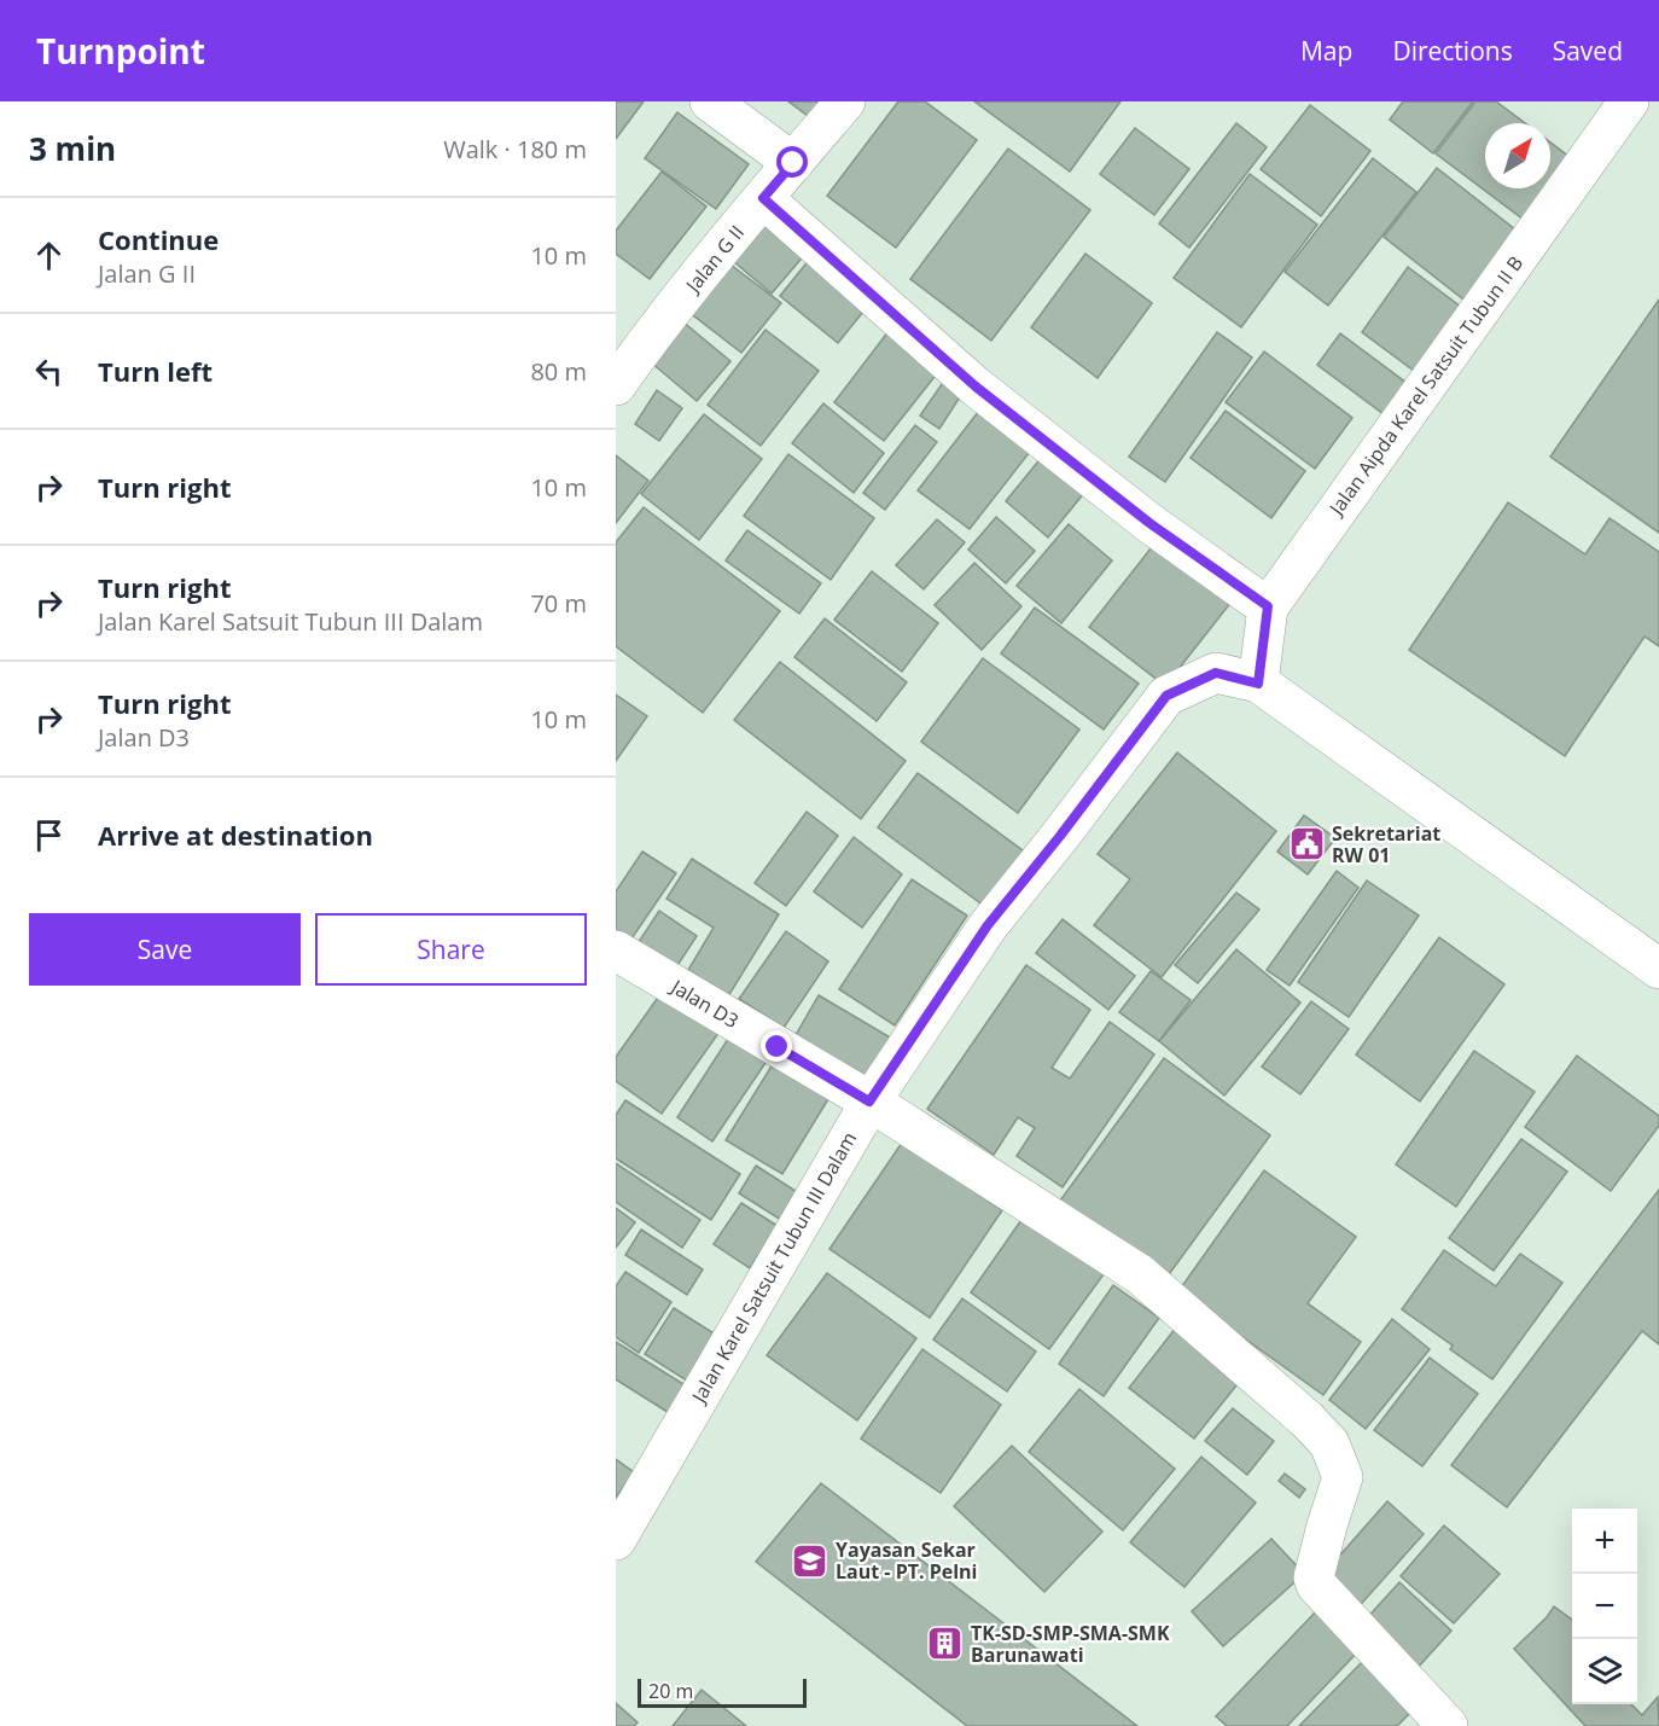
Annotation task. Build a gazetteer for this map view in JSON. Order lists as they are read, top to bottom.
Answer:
{
  "streets": {
    "street": [
      "Jalan G II",
      "Jalan Aipda Karel Satsuit Tubun II B",
      "Jalan D3",
      "Jalan Karel Satsuit Tubun III Dalam"
    ]
  },
  "crossings": [
    ["Jalan Aipda Karel Satsuit Tubun II B", "Jalan Karel Satsuit Tubun III Dalam"],
    ["Jalan D3", "Jalan Karel Satsuit Tubun III Dalam"]
  ],
  "places": {
    "public building": ["Sekretariat RW 01"],
    "school or university": ["Yayasan Sekar Laut - PT. Pelni"],
    "building": ["TK-SD-SMP-SMA-SMK Barunawati"]
  },
  "scale_bar": "20 m",
  "north": "top right",
  "page": {
    "header": "Turnpoint",
    "nav": ["Map", "Directions", "Saved"],
    "heading": ["3 min", "Walk · 180 m"],
    "list": [
      ["Continue", "Jalan G II", "10 m"],
      ["Turn left", "80 m"],
      ["Turn right", "10 m"],
      ["Turn right", "Jalan Karel Satsuit Tubun III Dalam", "70 m"],
      ["Turn right", "Jalan D3", "10 m"],
      "Arrive at destination"
    ],
    "buttons": ["Save", "Share"],
    "map_buttons": ["+", "−"],
    "scale": "20 m"
  }
}
